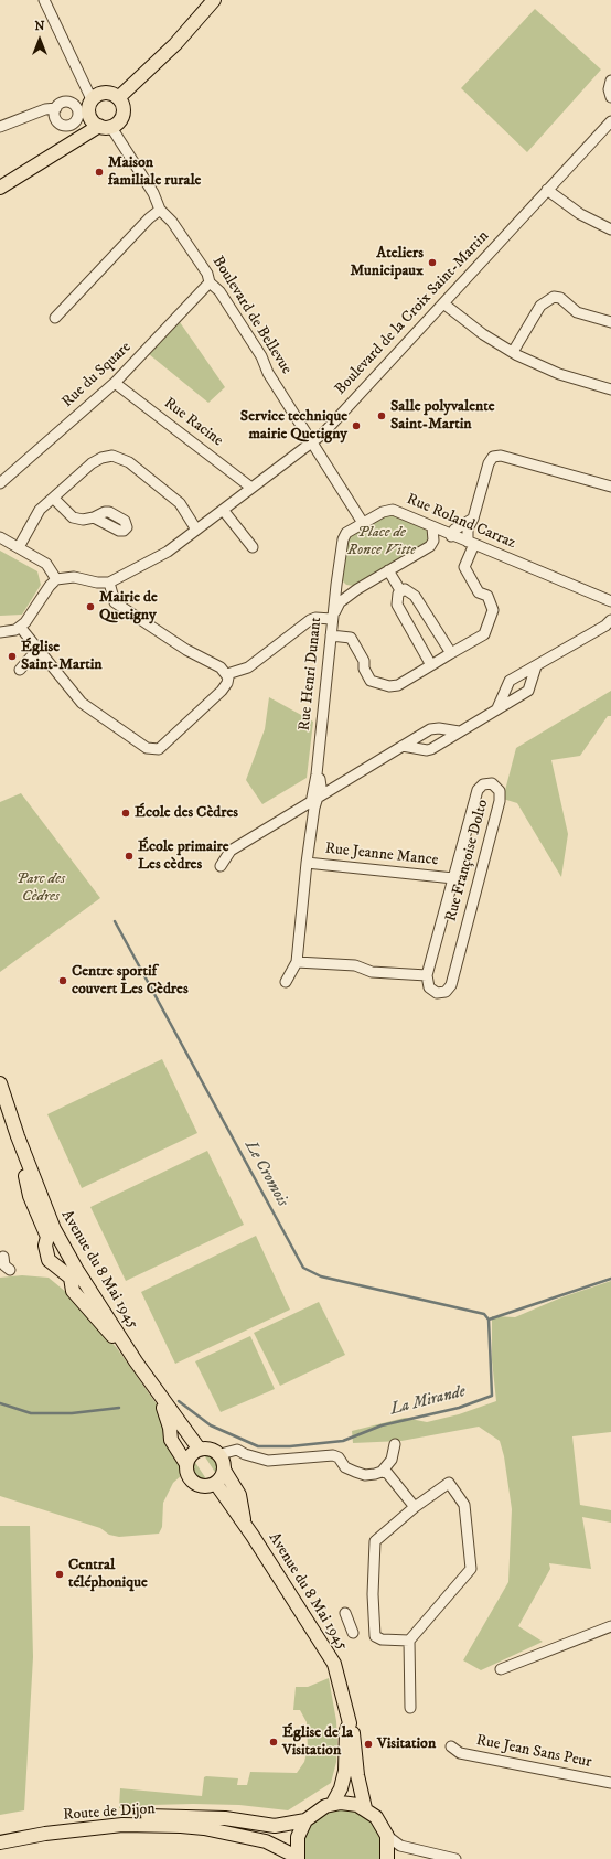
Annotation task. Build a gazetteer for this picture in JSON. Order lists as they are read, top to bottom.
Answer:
{
  "streets": {
    "main road": ["Avenue du 8 Mai 1945", "Route de Dijon"],
    "street": [
      "Boulevard de la Croix Saint-Martin",
      "Boulevard de Bellevue",
      "Rue du Square",
      "Rue Racine",
      "Rue Roland Carraz",
      "Rue Henri Dunant",
      "Rue Jeanne Mance",
      "Rue Françoise Dolto",
      "Rue Jean Sans Peur"
    ]
  },
  "crossings": [
    ["Boulevard de la Croix Saint-Martin", "Boulevard de Bellevue"],
    ["Boulevard de la Croix Saint-Martin", "Rue Racine"],
    ["Boulevard de Bellevue", "Rue du Square"],
    ["Rue du Square", "Rue Racine"],
    ["Rue Roland Carraz", "Rue Henri Dunant"],
    ["Rue Henri Dunant", "Rue Jeanne Mance"],
    ["Rue Jeanne Mance", "Rue Françoise Dolto"]
  ],
  "water": ["Le Cromois", "La Mirande"],
  "parks": ["Place de Ronce Vitte", "Parc des Cèdres"],
  "places": [
    "Maison familiale rurale",
    "Ateliers Municipaux",
    "Salle polyvalente Saint-Martin",
    "Service technique mairie Quetigny",
    "Mairie de Quetigny",
    "Église Saint-Martin",
    "École des Cèdres",
    "École primaire Les cèdres",
    "Centre sportif couvert Les Cèdres",
    "Central téléphonique",
    "Église de la Visitation",
    "Visitation"
  ],
  "north": "top"
}
